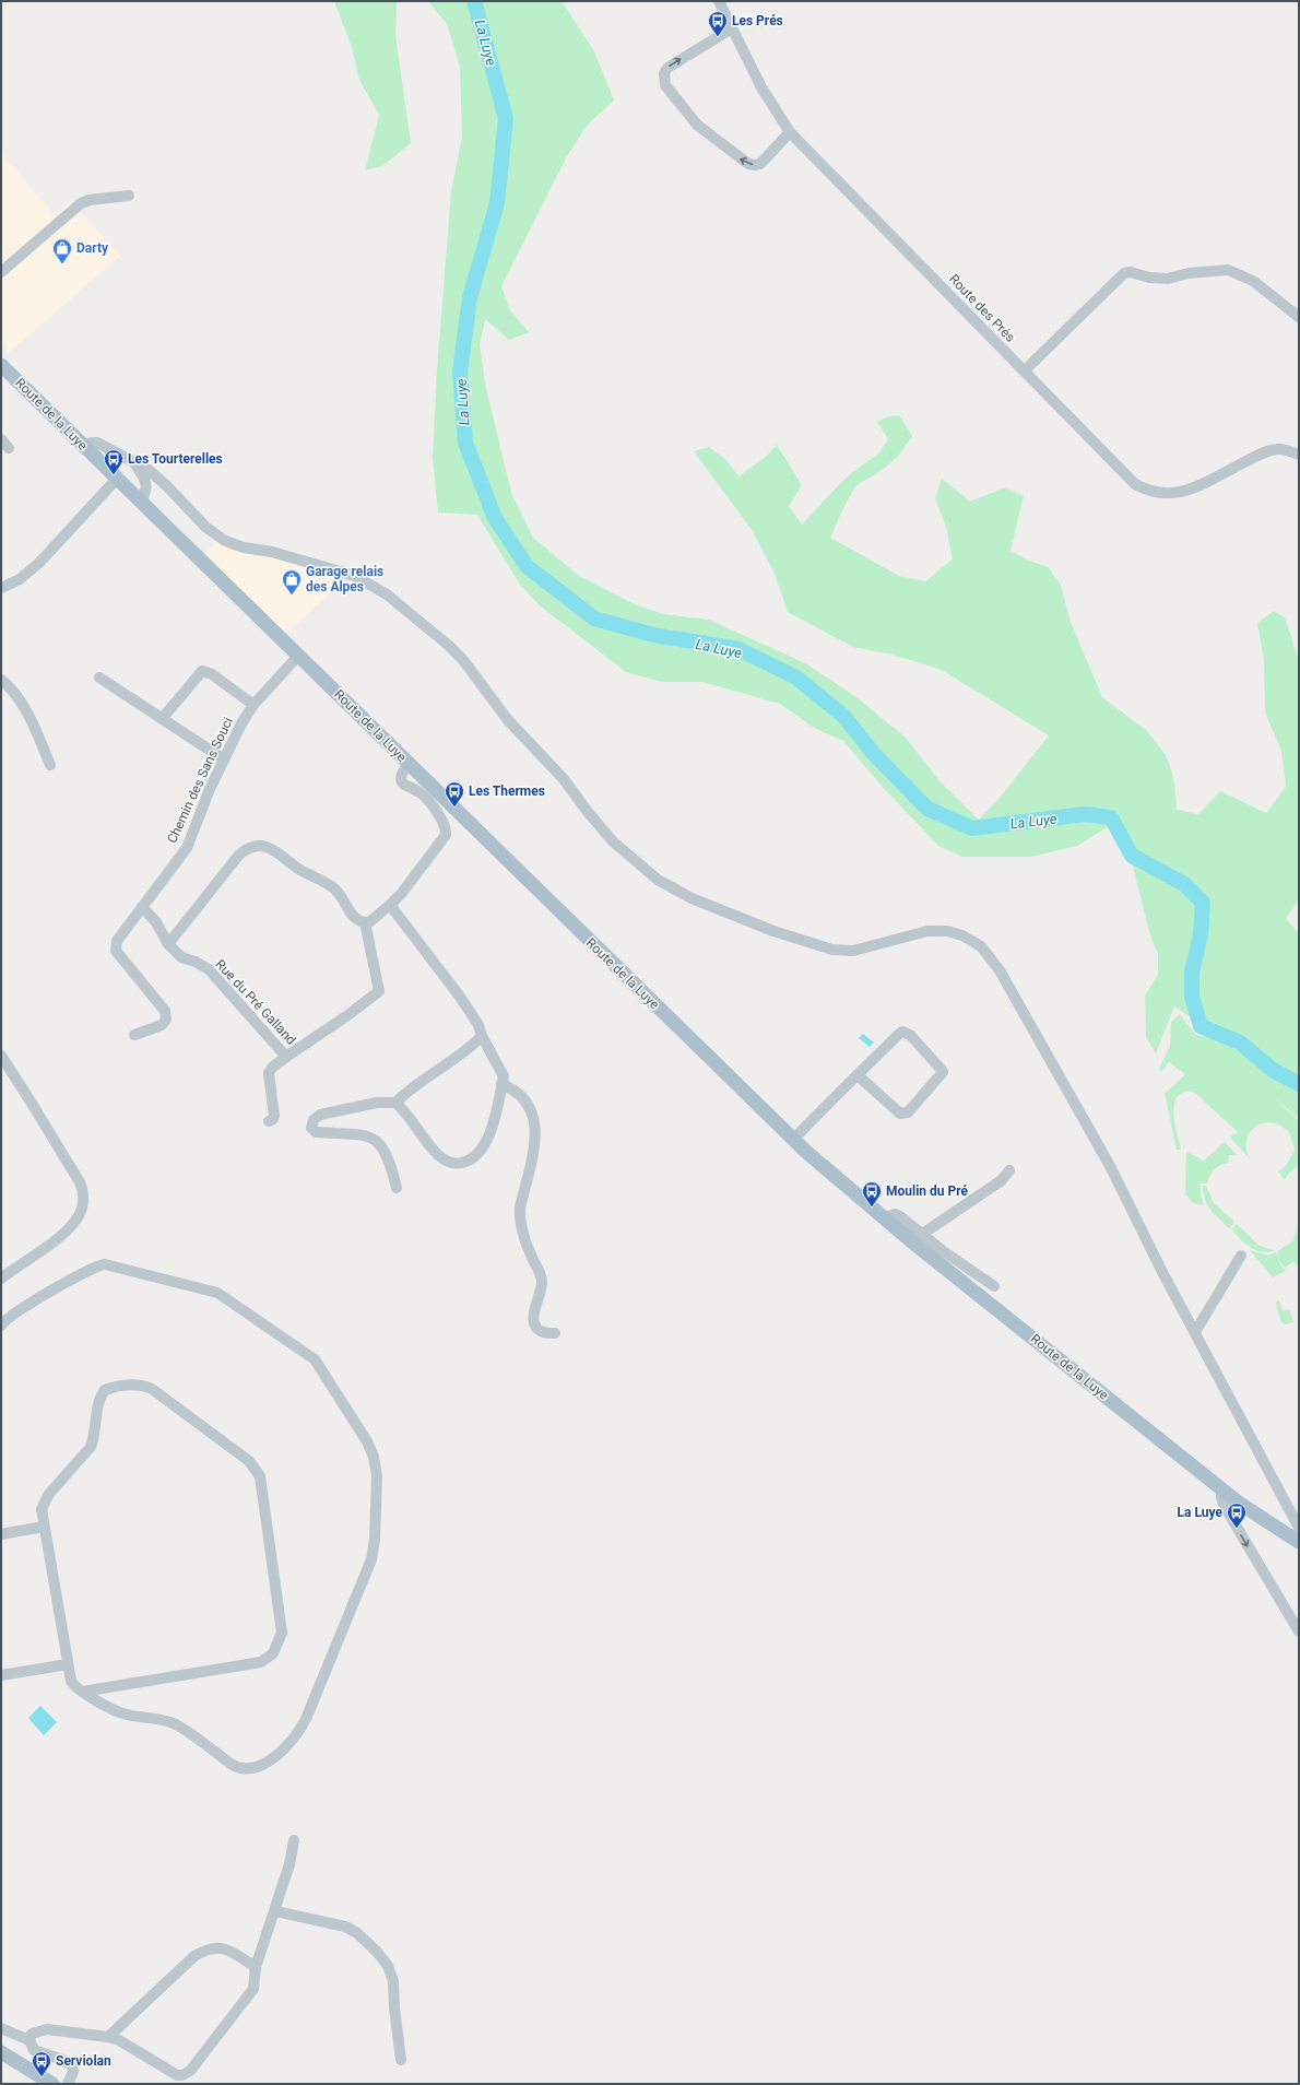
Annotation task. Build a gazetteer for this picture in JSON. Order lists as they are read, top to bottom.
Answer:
{
  "streets": {
    "main road": ["Route de la Luye"],
    "street": ["Route des Prés", "Chemin des Sans Souci", "Rue du Pré Galland"]
  },
  "crossings": [
    ["Route de la Luye", "Chemin des Sans Souci"]
  ],
  "water": ["La Luye"],
  "places": {
    "bus stop": [
      "Les Prés",
      "Les Tourterelles",
      "Les Thermes",
      "Moulin du Pré",
      "La Luye",
      "Serviolan"
    ],
    "shop": ["Darty", "Garage relais des Alpes"]
  }
}
